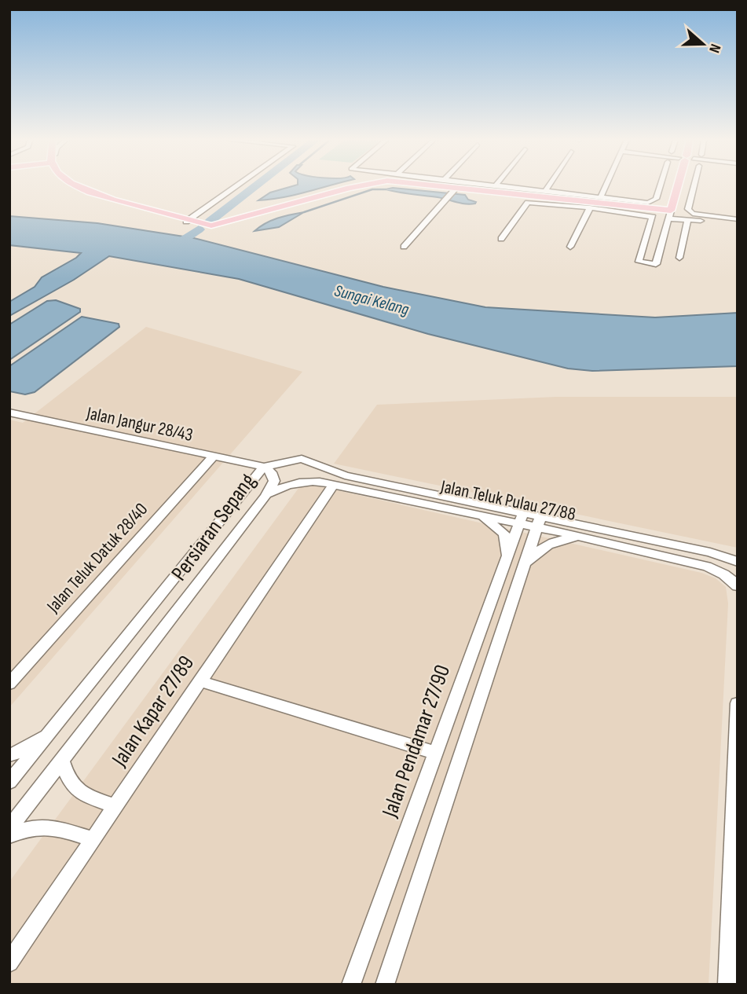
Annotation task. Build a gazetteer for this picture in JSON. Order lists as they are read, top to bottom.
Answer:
{
  "streets": {
    "street": [
      "Jalan Jangur 28/43",
      "Jalan Teluk Pulau 27/88",
      "Persiaran Sepang",
      "Jalan Teluk Datuk 28/40",
      "Jalan Kapar 27/89",
      "Jalan Pendamar 27/90"
    ]
  },
  "crossings": [
    ["Jalan Jangur 28/43", "Jalan Teluk Pulau 27/88"],
    ["Jalan Jangur 28/43", "Persiaran Sepang"],
    ["Jalan Jangur 28/43", "Jalan Teluk Datuk 28/40"],
    ["Jalan Teluk Pulau 27/88", "Persiaran Sepang"],
    ["Jalan Teluk Pulau 27/88", "Jalan Kapar 27/89"],
    ["Jalan Teluk Pulau 27/88", "Jalan Pendamar 27/90"]
  ],
  "water": ["Sungai Kelang"],
  "north": "right"
}
